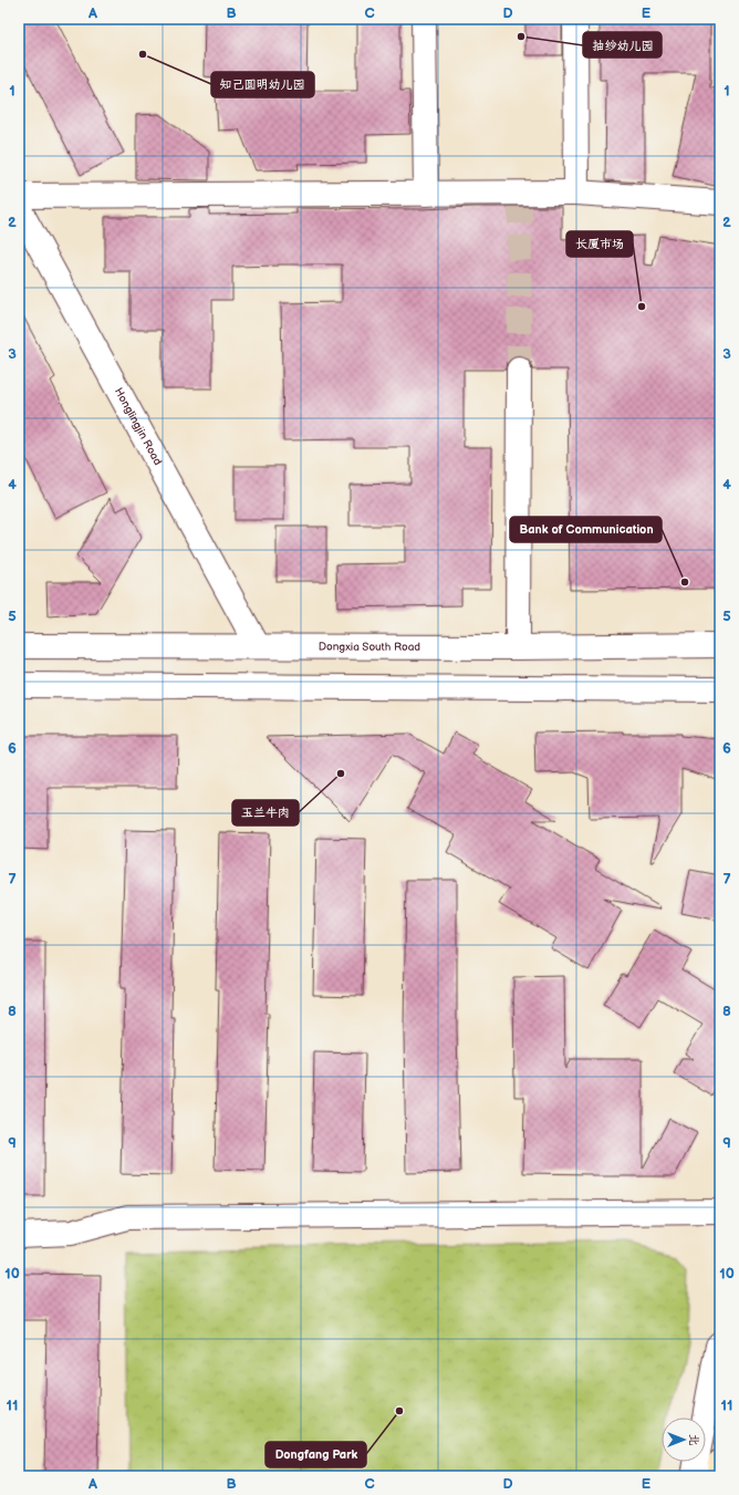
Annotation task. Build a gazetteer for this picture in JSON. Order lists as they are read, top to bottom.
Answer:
{
  "streets": {
    "street": ["Honglingjin Road", "Dongxia South Road"]
  },
  "crossings": [
    ["Honglingjin Road", "Dongxia South Road"]
  ],
  "places": [
    "抽纱幼儿园",
    "知己圆明幼儿园",
    "长厦市场",
    "Bank of Communication",
    "玉兰牛肉",
    "Dongfang Park"
  ],
  "north": "right",
  "grid": {
    "columns": [
      "A",
      "B",
      "C",
      "D",
      "E"
    ],
    "rows": [
      "1",
      "2",
      "3",
      "4",
      "5",
      "6",
      "7",
      "8",
      "9",
      "10",
      "11"
    ]
  }
}
